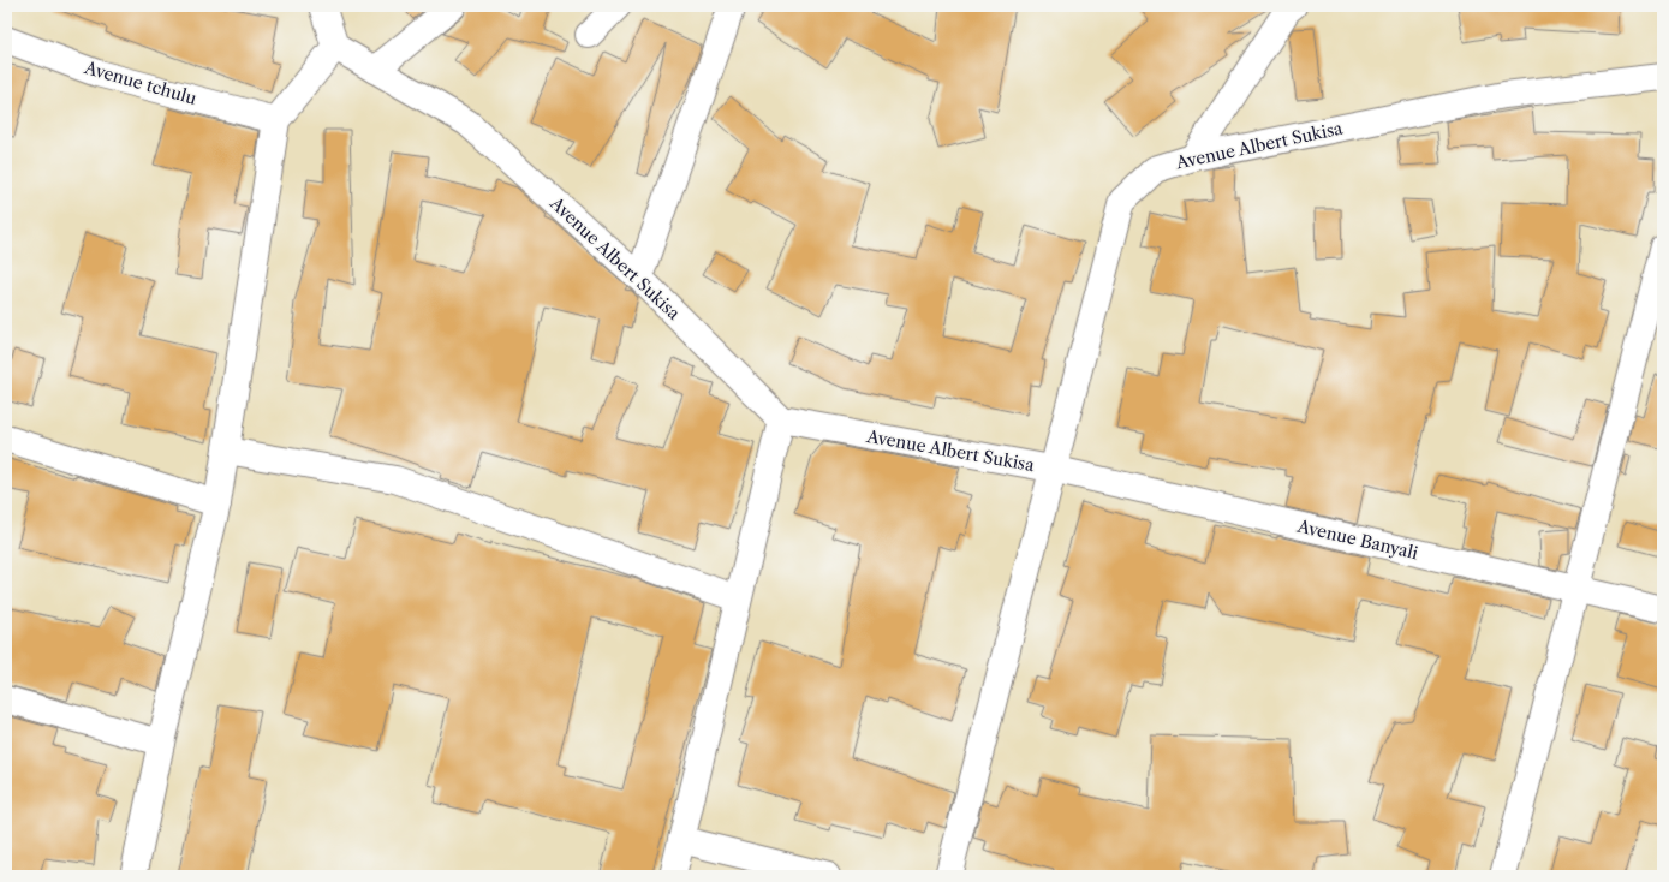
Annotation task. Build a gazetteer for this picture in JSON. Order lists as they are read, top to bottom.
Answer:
{
  "streets": {
    "street": ["Avenue tchulu", "Avenue Albert Sukisa", "Avenue Banyali"]
  },
  "crossings": [
    ["Avenue Albert Sukisa", "Avenue Banyali"]
  ]
}
